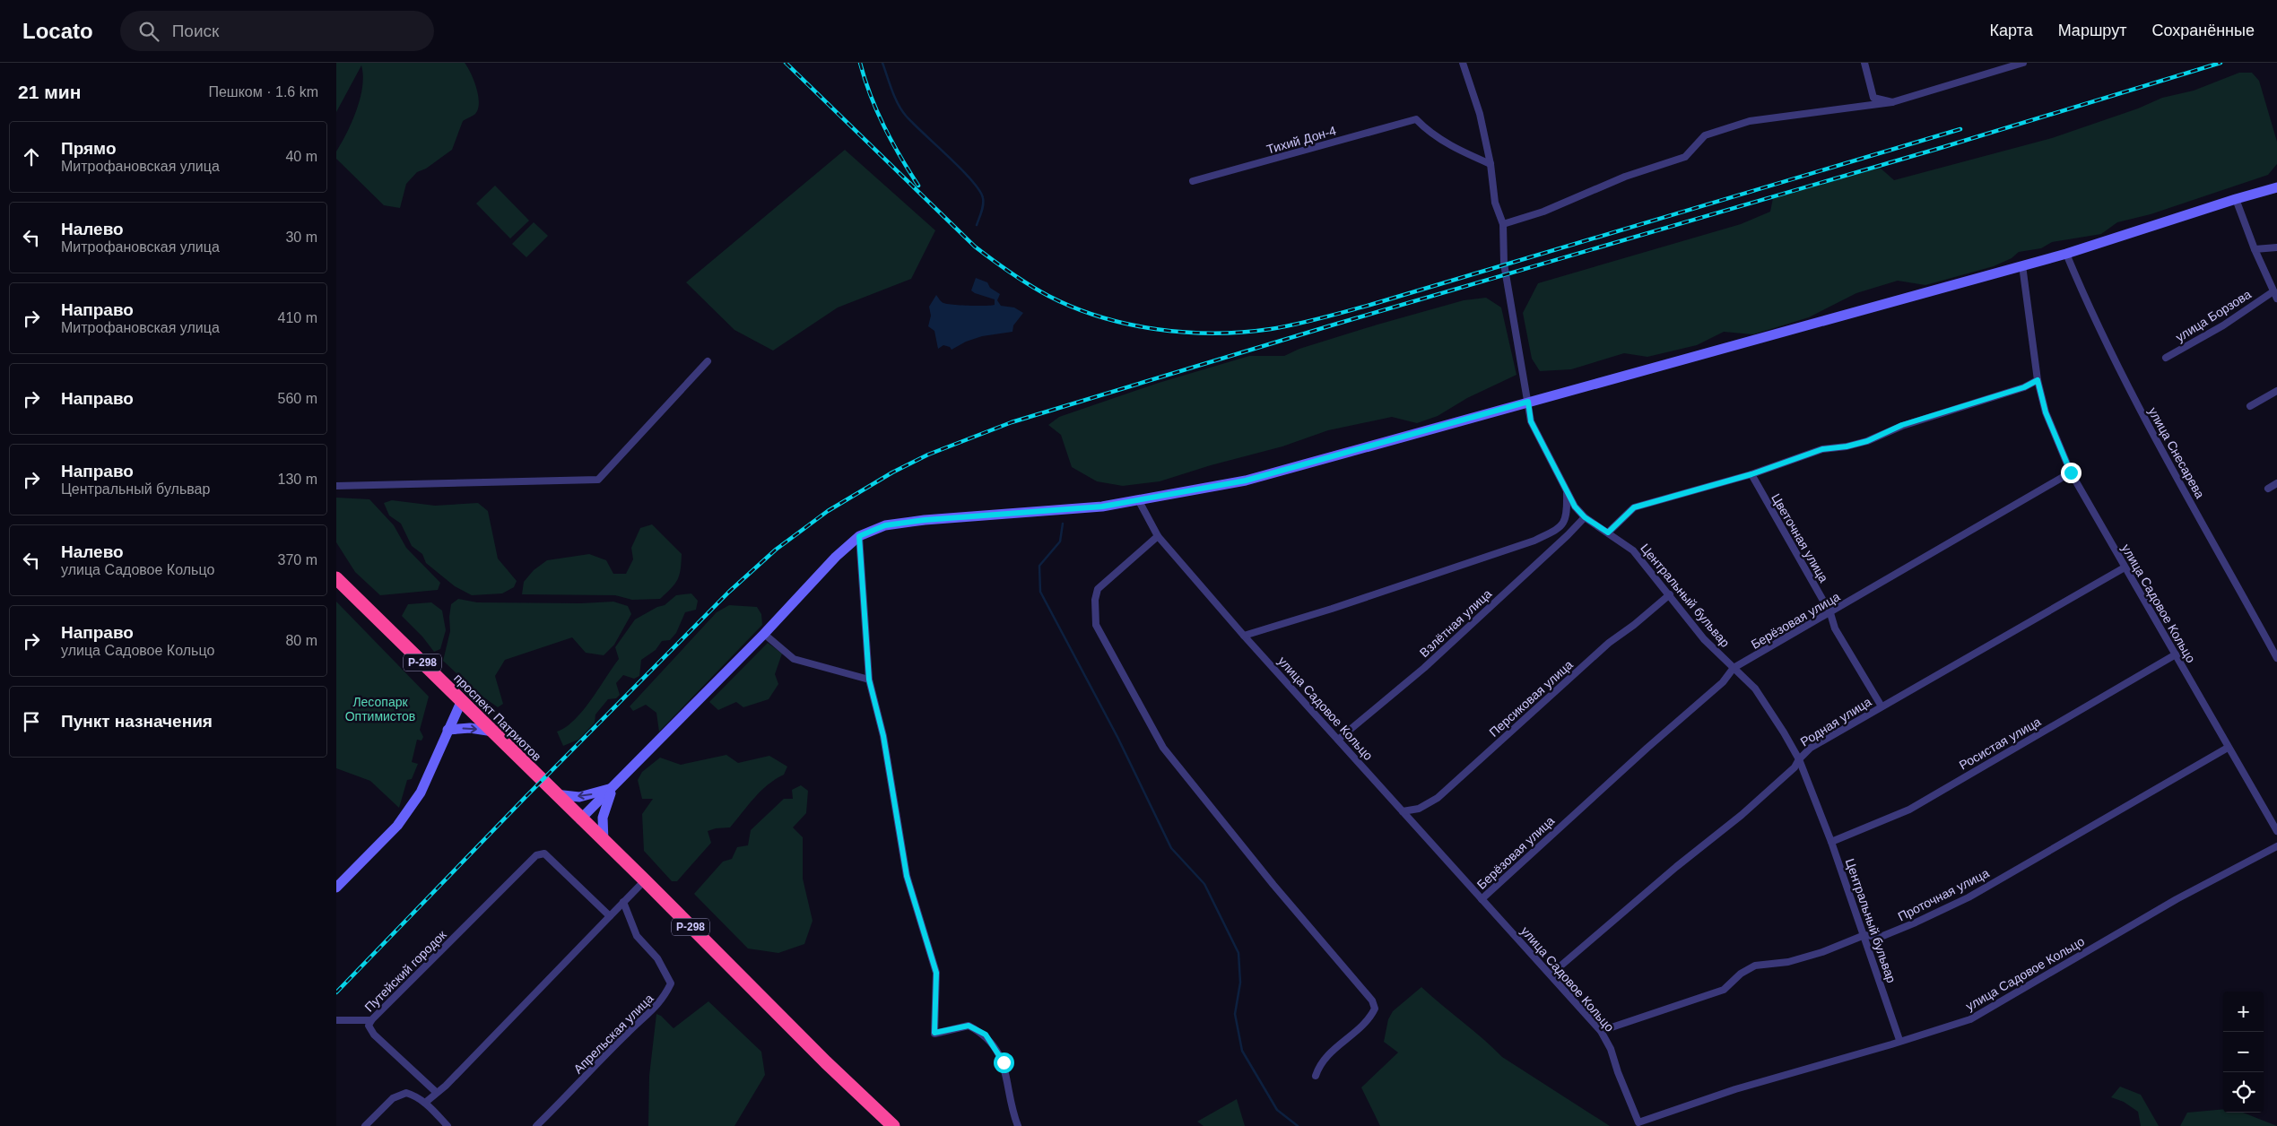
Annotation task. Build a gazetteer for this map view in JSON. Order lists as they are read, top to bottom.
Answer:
{
  "streets": {
    "highway": ["Р-298", "проспект Патриотов"],
    "street": [
      "Тихий Дон-4",
      "улица Борзова",
      "улица Снесарева",
      "Цветочная улица",
      "Центральный бульвар",
      "улица Садовое Кольцо",
      "Берёзовая улица",
      "Взлётная улица",
      "Персиковая улица",
      "Родная улица",
      "Росистая улица",
      "Проточная улица",
      "Путейский городок",
      "Апрельская улица"
    ]
  },
  "crossings": [
    ["Тихий Дон-4", "Центральный бульвар"],
    ["Цветочная улица", "Берёзовая улица"],
    ["Цветочная улица", "Родная улица"],
    ["Центральный бульвар", "улица Садовое Кольцо"],
    ["Центральный бульвар", "Берёзовая улица"],
    ["Центральный бульвар", "Взлётная улица"],
    ["Центральный бульвар", "Персиковая улица"],
    ["Центральный бульвар", "Родная улица"],
    ["Центральный бульвар", "Росистая улица"],
    ["Центральный бульвар", "Проточная улица"],
    ["улица Садовое Кольцо", "Берёзовая улица"],
    ["улица Садовое Кольцо", "Взлётная улица"],
    ["улица Садовое Кольцо", "Персиковая улица"],
    ["улица Садовое Кольцо", "Родная улица"],
    ["улица Садовое Кольцо", "Росистая улица"],
    ["улица Садовое Кольцо", "Проточная улица"],
    ["Р-298", "проспект Патриотов"]
  ],
  "parks": ["Лесопарк Оптимистов"],
  "page": {
    "header": "Locato",
    "search": "Поиск",
    "nav": ["Карта", "Маршрут", "Сохранённые"],
    "heading": ["21 мин", "Пешком · 1.6 km"],
    "list": [
      ["Прямо", "Митрофановская улица", "40 m"],
      ["Налево", "Митрофановская улица", "30 m"],
      ["Направо", "Митрофановская улица", "410 m"],
      ["Направо", "560 m"],
      ["Направо", "Центральный бульвар", "130 m"],
      ["Налево", "улица Садовое Кольцо", "370 m"],
      ["Направо", "улица Садовое Кольцо", "80 m"],
      "Пункт назначения"
    ],
    "map_buttons": ["+", "−"]
  }
}
